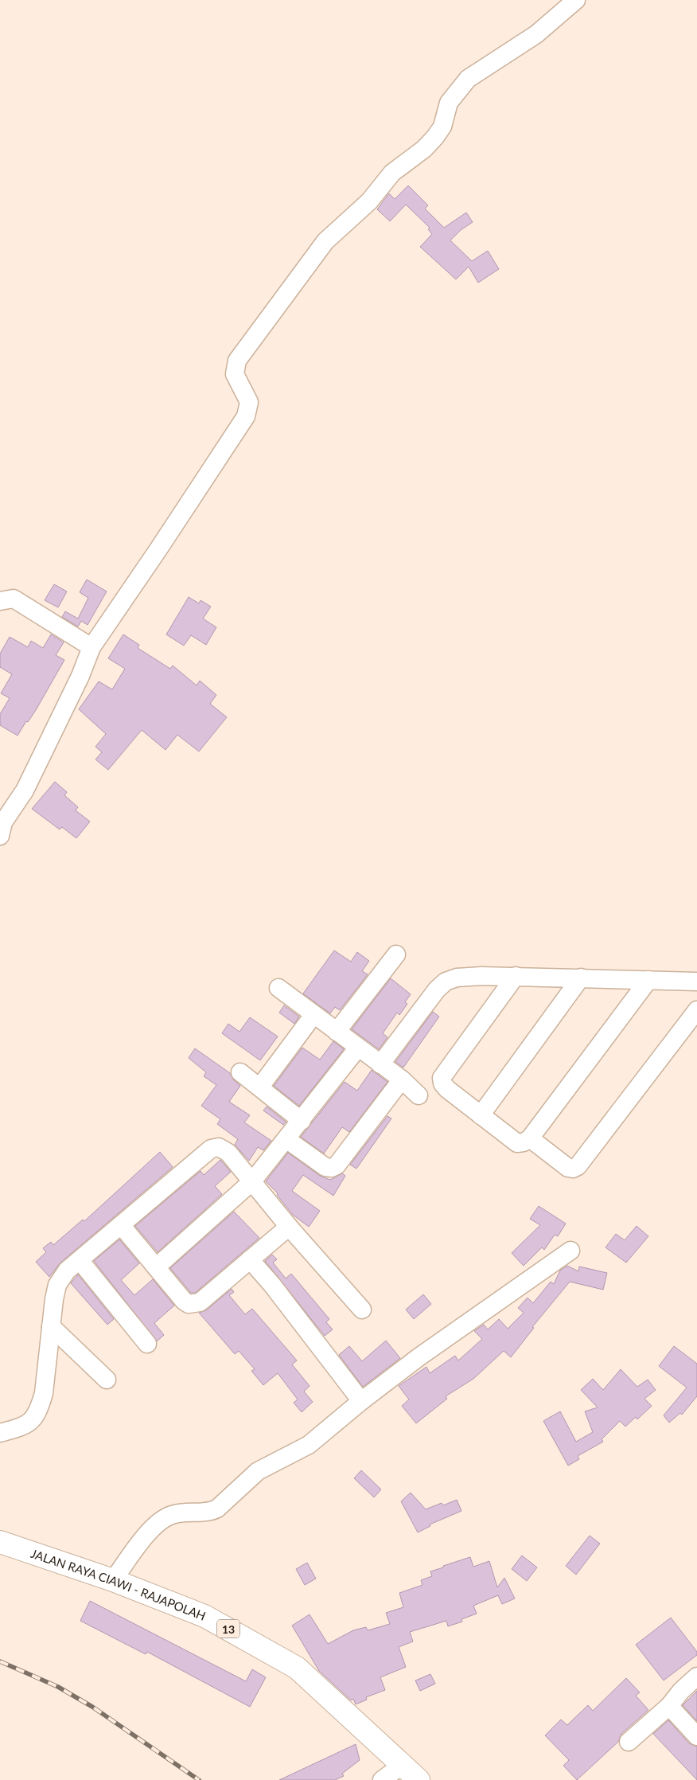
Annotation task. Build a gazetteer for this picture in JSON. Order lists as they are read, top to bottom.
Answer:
{
  "streets": {
    "highway": ["JALAN RAYA CIAWI - RAJAPOLAH", "13"]
  }
}
